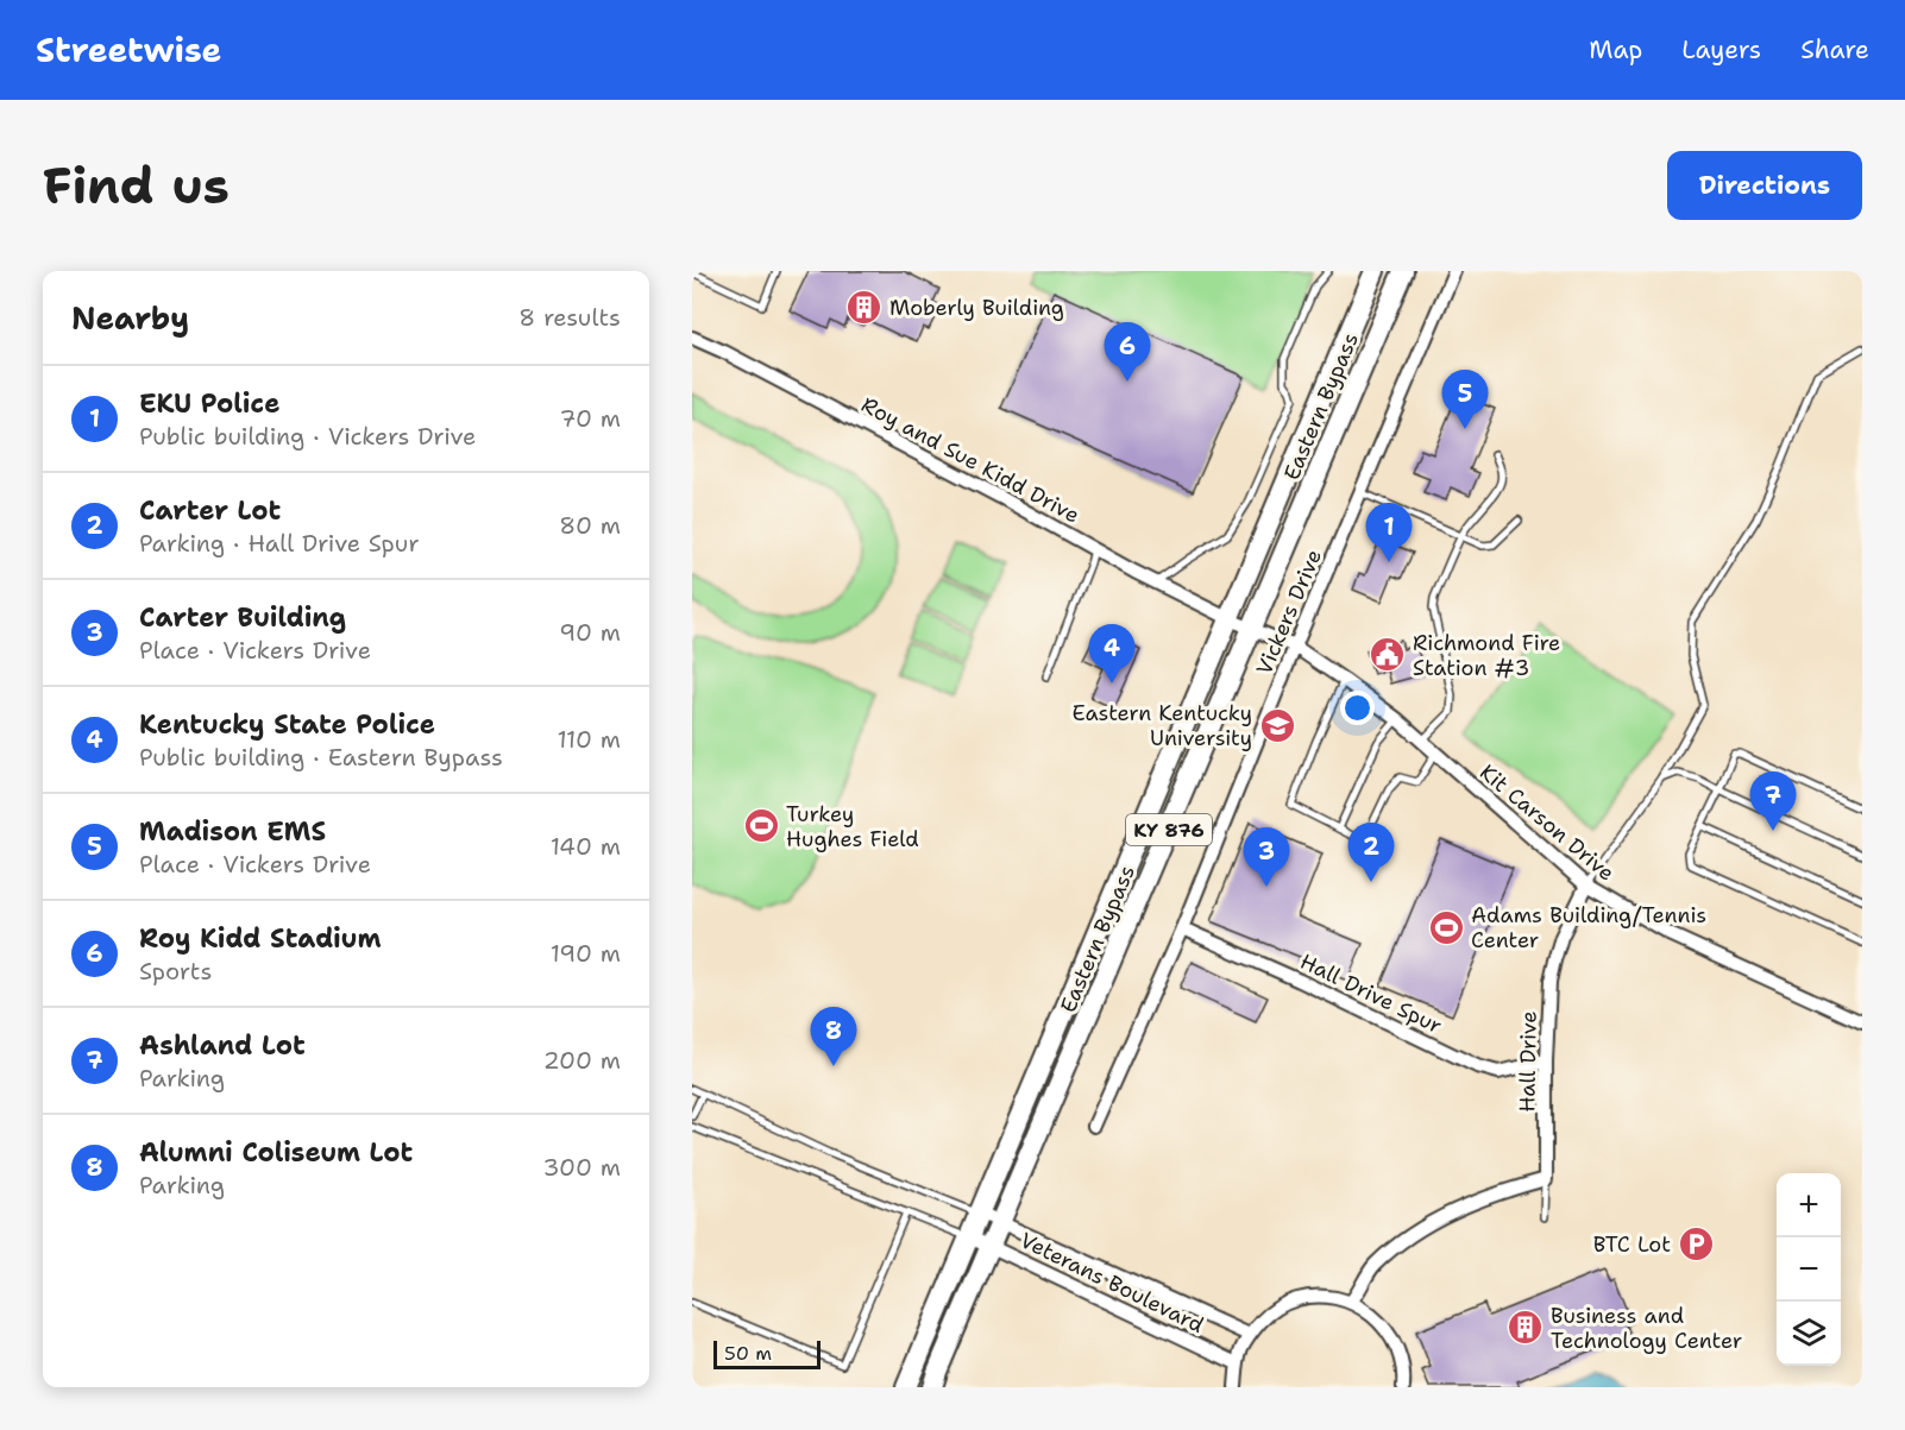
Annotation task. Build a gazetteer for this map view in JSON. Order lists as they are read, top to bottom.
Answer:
{
  "streets": {
    "main road": ["Eastern Bypass", "KY 876"],
    "street": [
      "Roy and Sue Kidd Drive",
      "Vickers Drive",
      "Kit Carson Drive",
      "Hall Drive Spur",
      "Hall Drive",
      "Veterans Boulevard"
    ]
  },
  "crossings": [
    ["Eastern Bypass", "Roy and Sue Kidd Drive"],
    ["Eastern Bypass", "Kit Carson Drive"],
    ["Eastern Bypass", "Veterans Boulevard"],
    ["Roy and Sue Kidd Drive", "Kit Carson Drive"],
    ["Vickers Drive", "Kit Carson Drive"],
    ["Vickers Drive", "Hall Drive Spur"],
    ["Kit Carson Drive", "Hall Drive"],
    ["Hall Drive Spur", "Hall Drive"]
  ],
  "places": {
    "building": ["Moberly Building", "Business and Technology Center"],
    "public building": ["Richmond Fire Station #3"],
    "school or university": ["Eastern Kentucky University"],
    "sports": ["Turkey Hughes Field", "Adams Building/Tennis Center"],
    "parking": ["BTC Lot"]
  },
  "scale_bar": "50 m",
  "page": {
    "header": "Streetwise",
    "nav": ["Map", "Layers", "Share"],
    "buttons": "Directions",
    "title": "Find us",
    "heading": ["Nearby", "8 results"],
    "pins": [
      "6",
      "5",
      "1",
      "4",
      "7",
      "2",
      "3",
      "8"
    ],
    "list": [
      {
        "mark": "1",
        "name": "EKU Police",
        "note": "Public building · Vickers Drive",
        "value": "70 m"
      },
      {
        "mark": "2",
        "name": "Carter Lot",
        "note": "Parking · Hall Drive Spur",
        "value": "80 m"
      },
      {
        "mark": "3",
        "name": "Carter Building",
        "note": "Place · Vickers Drive",
        "value": "90 m"
      },
      {
        "mark": "4",
        "name": "Kentucky State Police",
        "note": "Public building · Eastern Bypass",
        "value": "110 m"
      },
      {
        "mark": "5",
        "name": "Madison EMS",
        "note": "Place · Vickers Drive",
        "value": "140 m"
      },
      {
        "mark": "6",
        "name": "Roy Kidd Stadium",
        "note": "Sports",
        "value": "190 m"
      },
      {
        "mark": "7",
        "name": "Ashland Lot",
        "note": "Parking",
        "value": "200 m"
      },
      {
        "mark": "8",
        "name": "Alumni Coliseum Lot",
        "note": "Parking",
        "value": "300 m"
      }
    ],
    "map_buttons": ["+", "−"],
    "scale": "50 m"
  }
}
